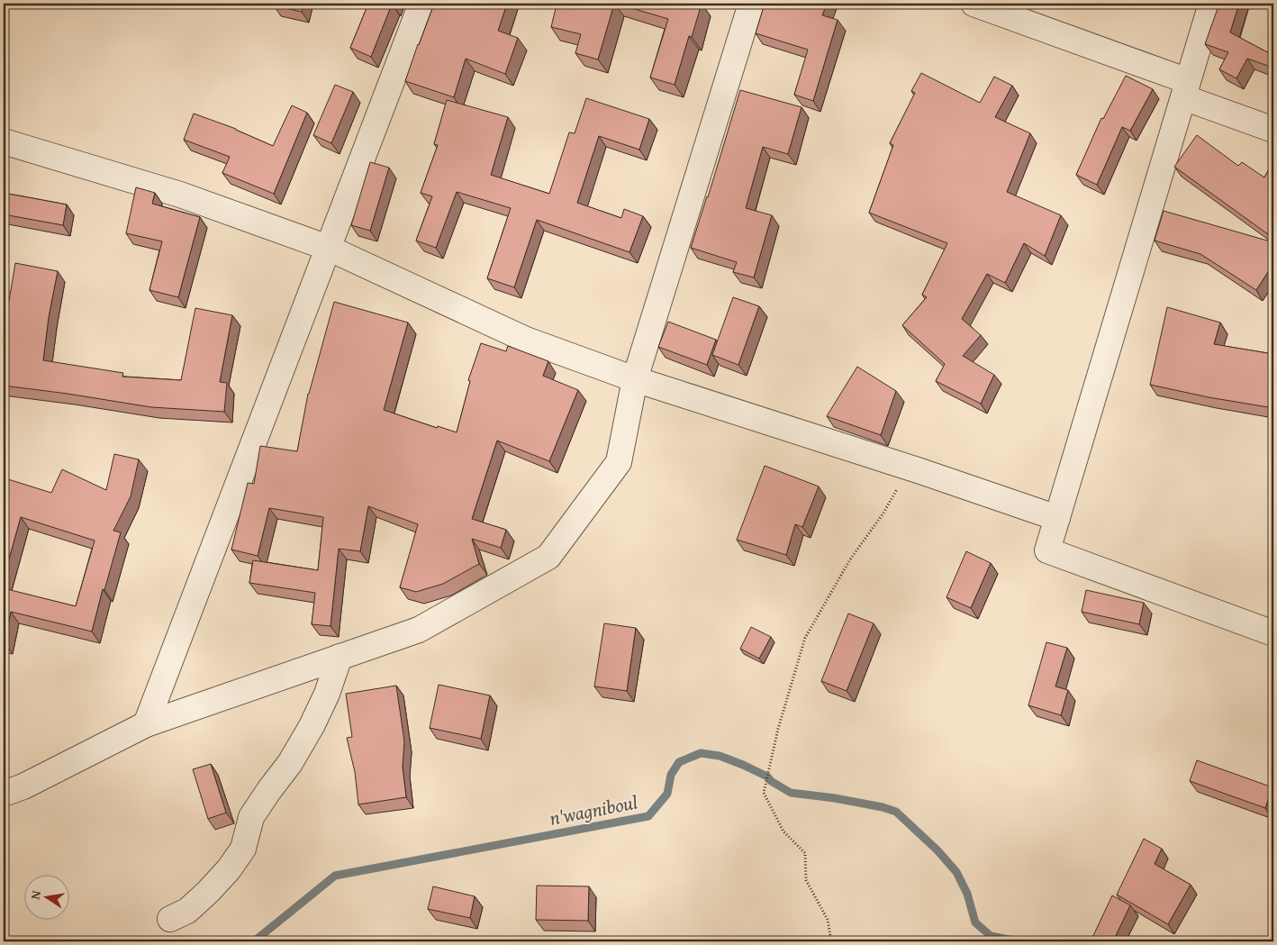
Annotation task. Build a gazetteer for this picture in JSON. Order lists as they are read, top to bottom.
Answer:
{
  "water": ["n'wagniboul"],
  "north": "left"
}
